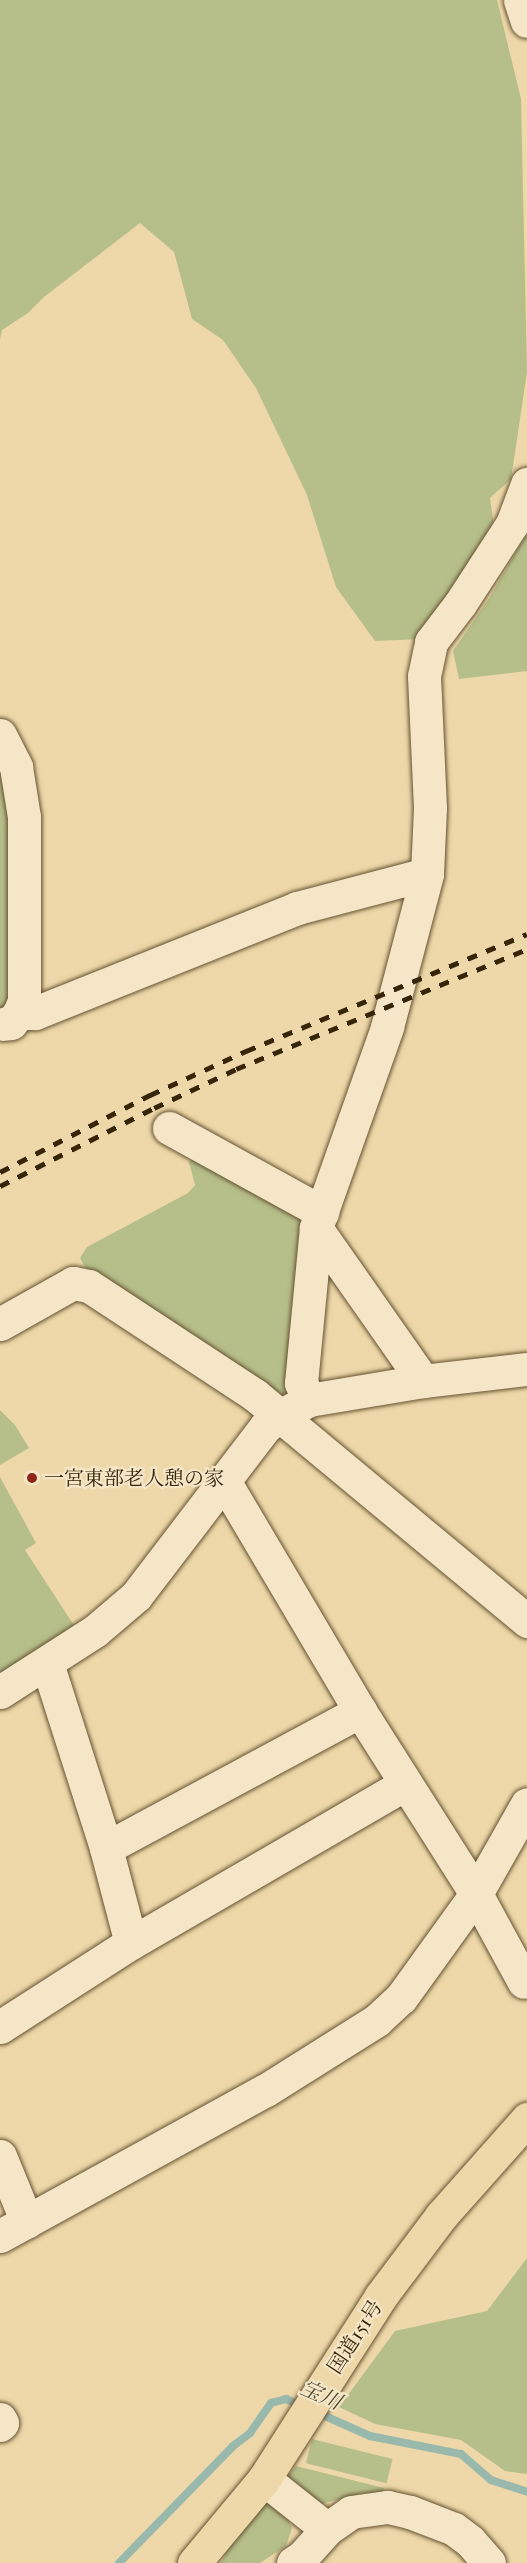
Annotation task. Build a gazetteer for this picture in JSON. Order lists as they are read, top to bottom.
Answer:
{
  "streets": {
    "highway": ["国道151号"]
  },
  "water": ["宝川"],
  "places": ["一宮東部老人憩の家"]
}
